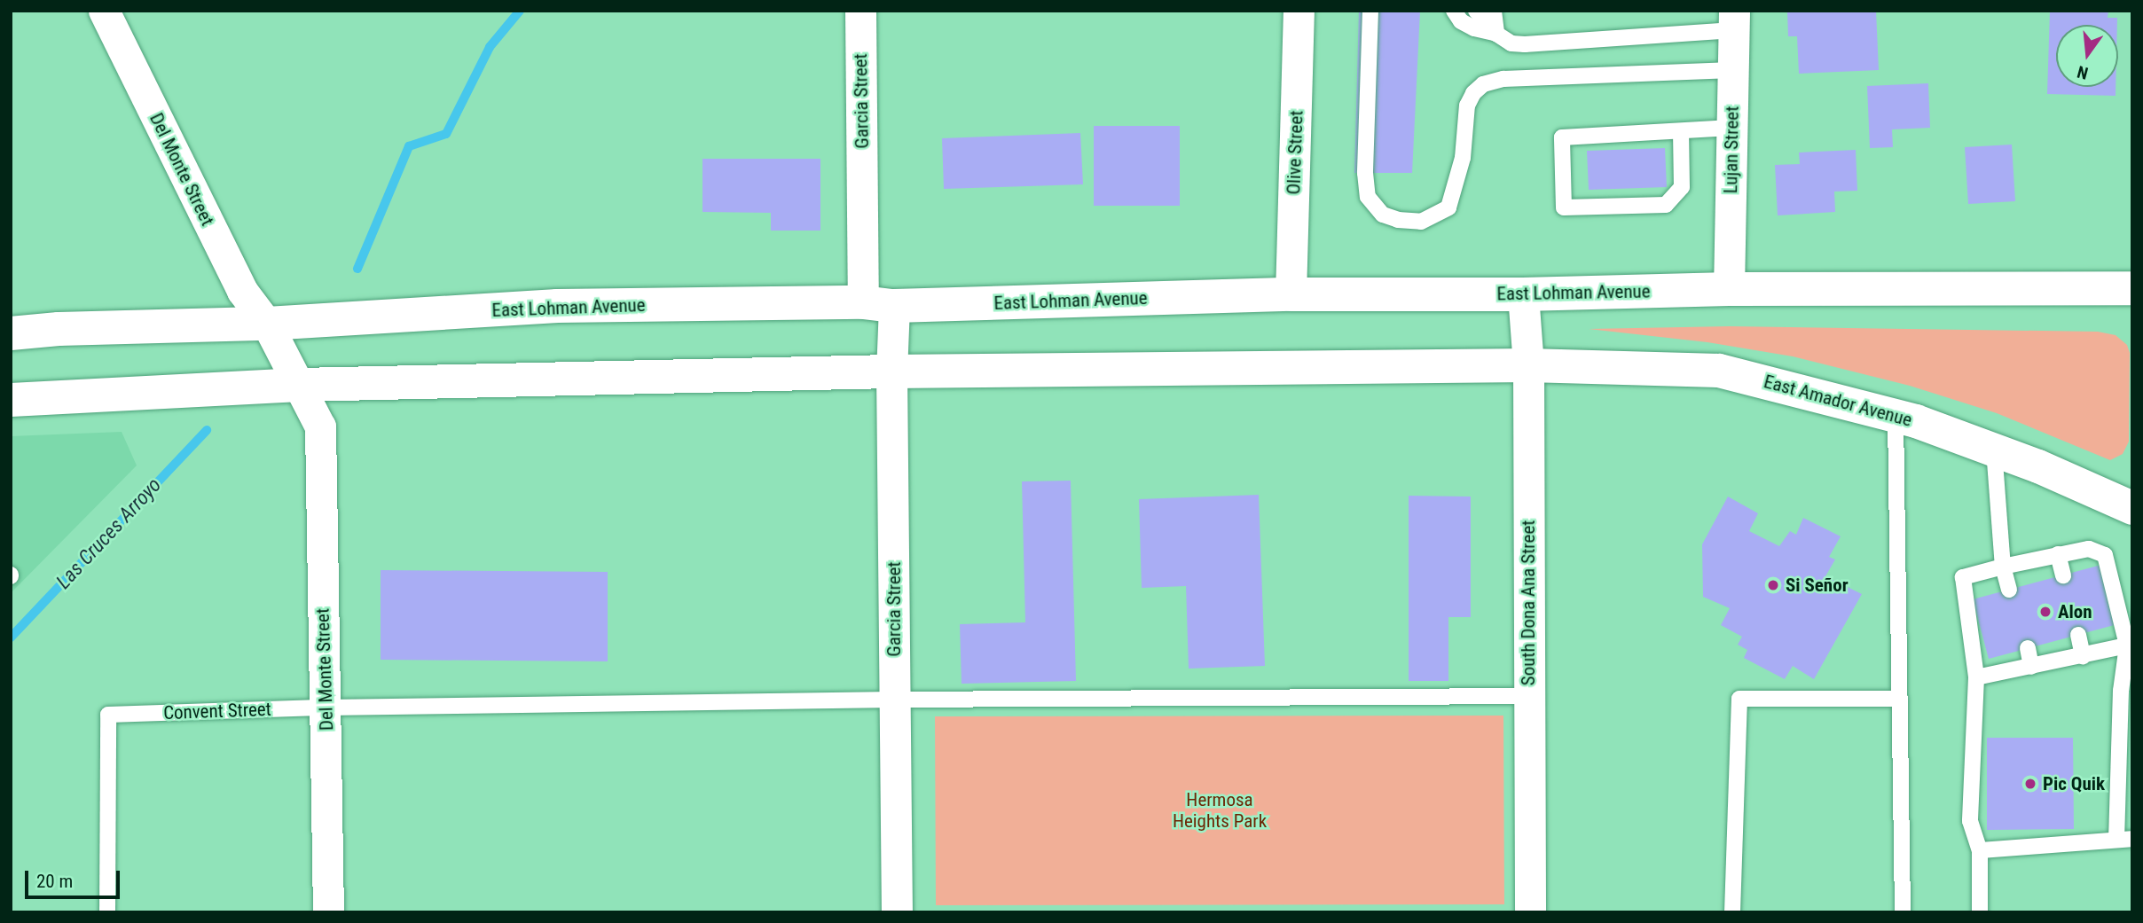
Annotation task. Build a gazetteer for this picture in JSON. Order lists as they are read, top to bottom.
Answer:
{
  "streets": {
    "main road": ["East Lohman Avenue", "East Amador Avenue"],
    "street": [
      "Garcia Street",
      "Lujan Street",
      "Olive Street",
      "Del Monte Street",
      "South Dona Ana Street"
    ],
    "lane": ["Convent Street"]
  },
  "crossings": [
    ["Garcia Street", "East Lohman Avenue"],
    ["Garcia Street", "Convent Street"],
    ["Lujan Street", "East Lohman Avenue"],
    ["Olive Street", "East Lohman Avenue"],
    ["Del Monte Street", "East Lohman Avenue"],
    ["Del Monte Street", "Convent Street"],
    ["East Lohman Avenue", "South Dona Ana Street"],
    ["East Amador Avenue", "South Dona Ana Street"],
    ["South Dona Ana Street", "Convent Street"]
  ],
  "water": ["Las Cruces Arroyo"],
  "parks": ["Hermosa Heights Park"],
  "places": ["Si Señor", "Alon", "Pic Quik"],
  "scale_bar": "20 m",
  "north": "bottom"
}
